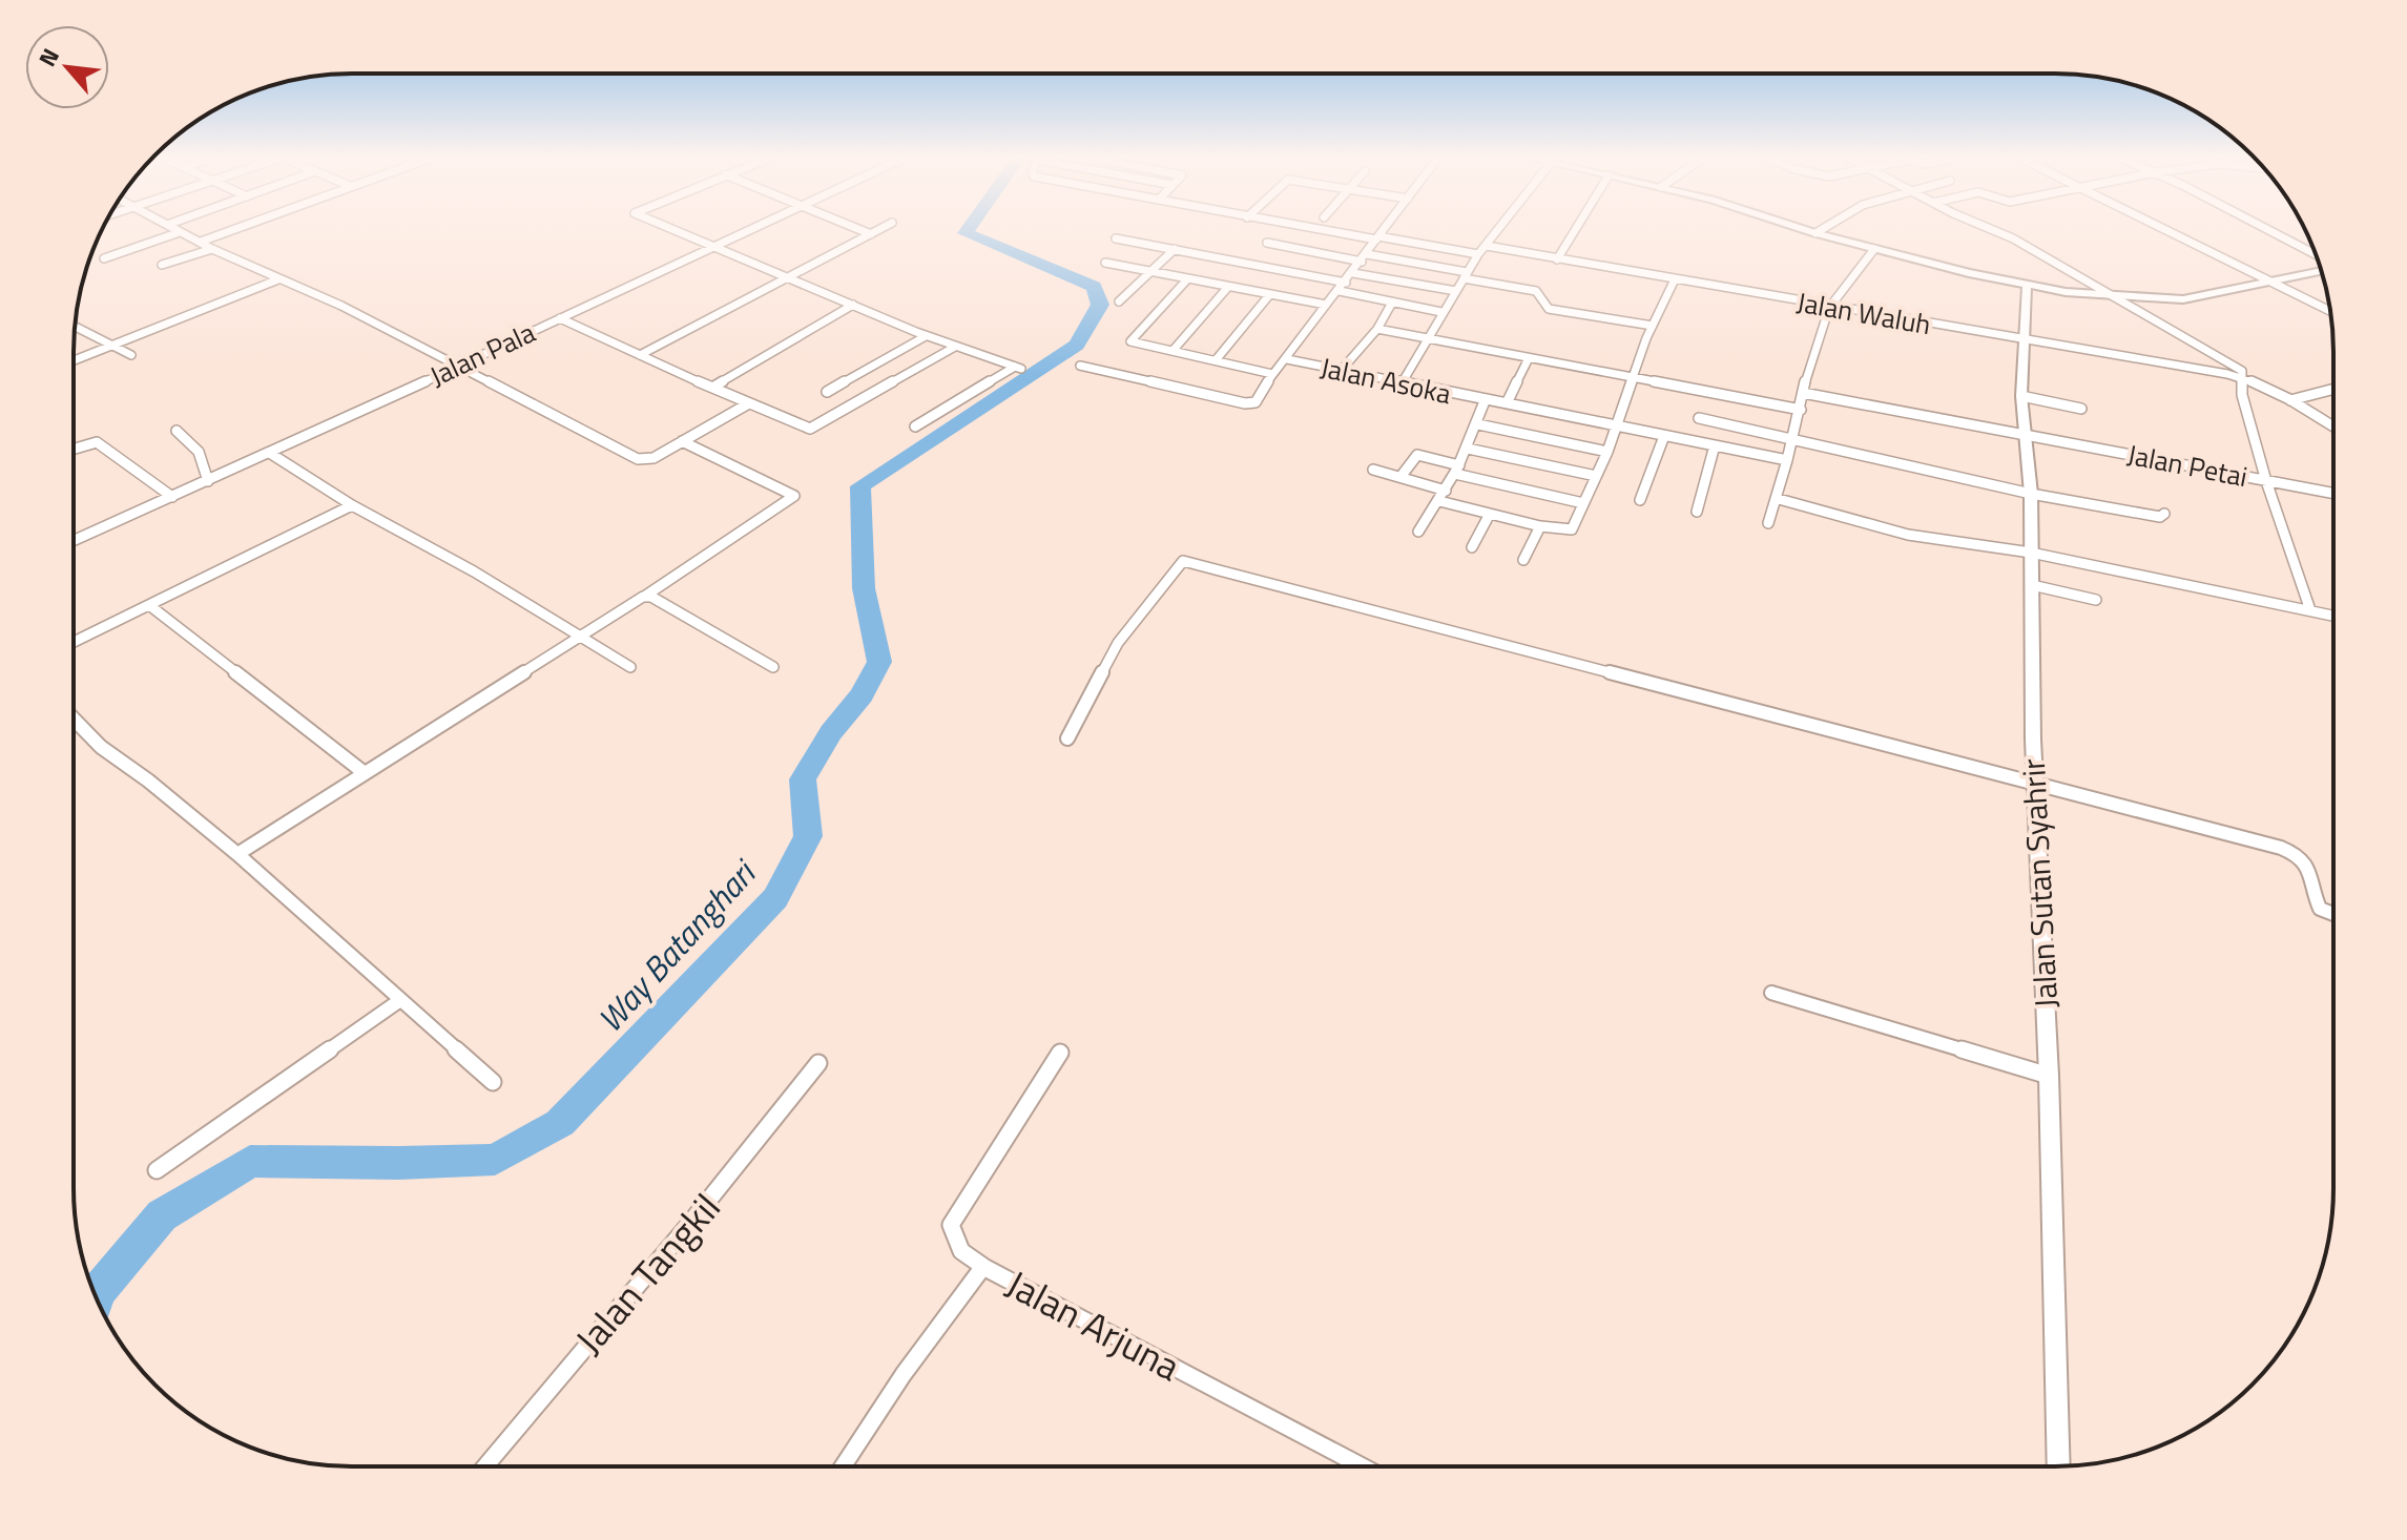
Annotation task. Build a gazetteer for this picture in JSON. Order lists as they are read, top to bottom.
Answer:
{
  "streets": {
    "street": [
      "Jalan Waluh",
      "Jalan Pala",
      "Jalan Asoka",
      "Jalan Petai",
      "Jalan Sutan Syahrir",
      "Jalan Tangkil",
      "Jalan Arjuna"
    ]
  },
  "crossings": [
    ["Jalan Waluh", "Jalan Sutan Syahrir"],
    ["Jalan Petai", "Jalan Sutan Syahrir"]
  ],
  "water": ["Way Batanghari"],
  "north": "top left"
}
